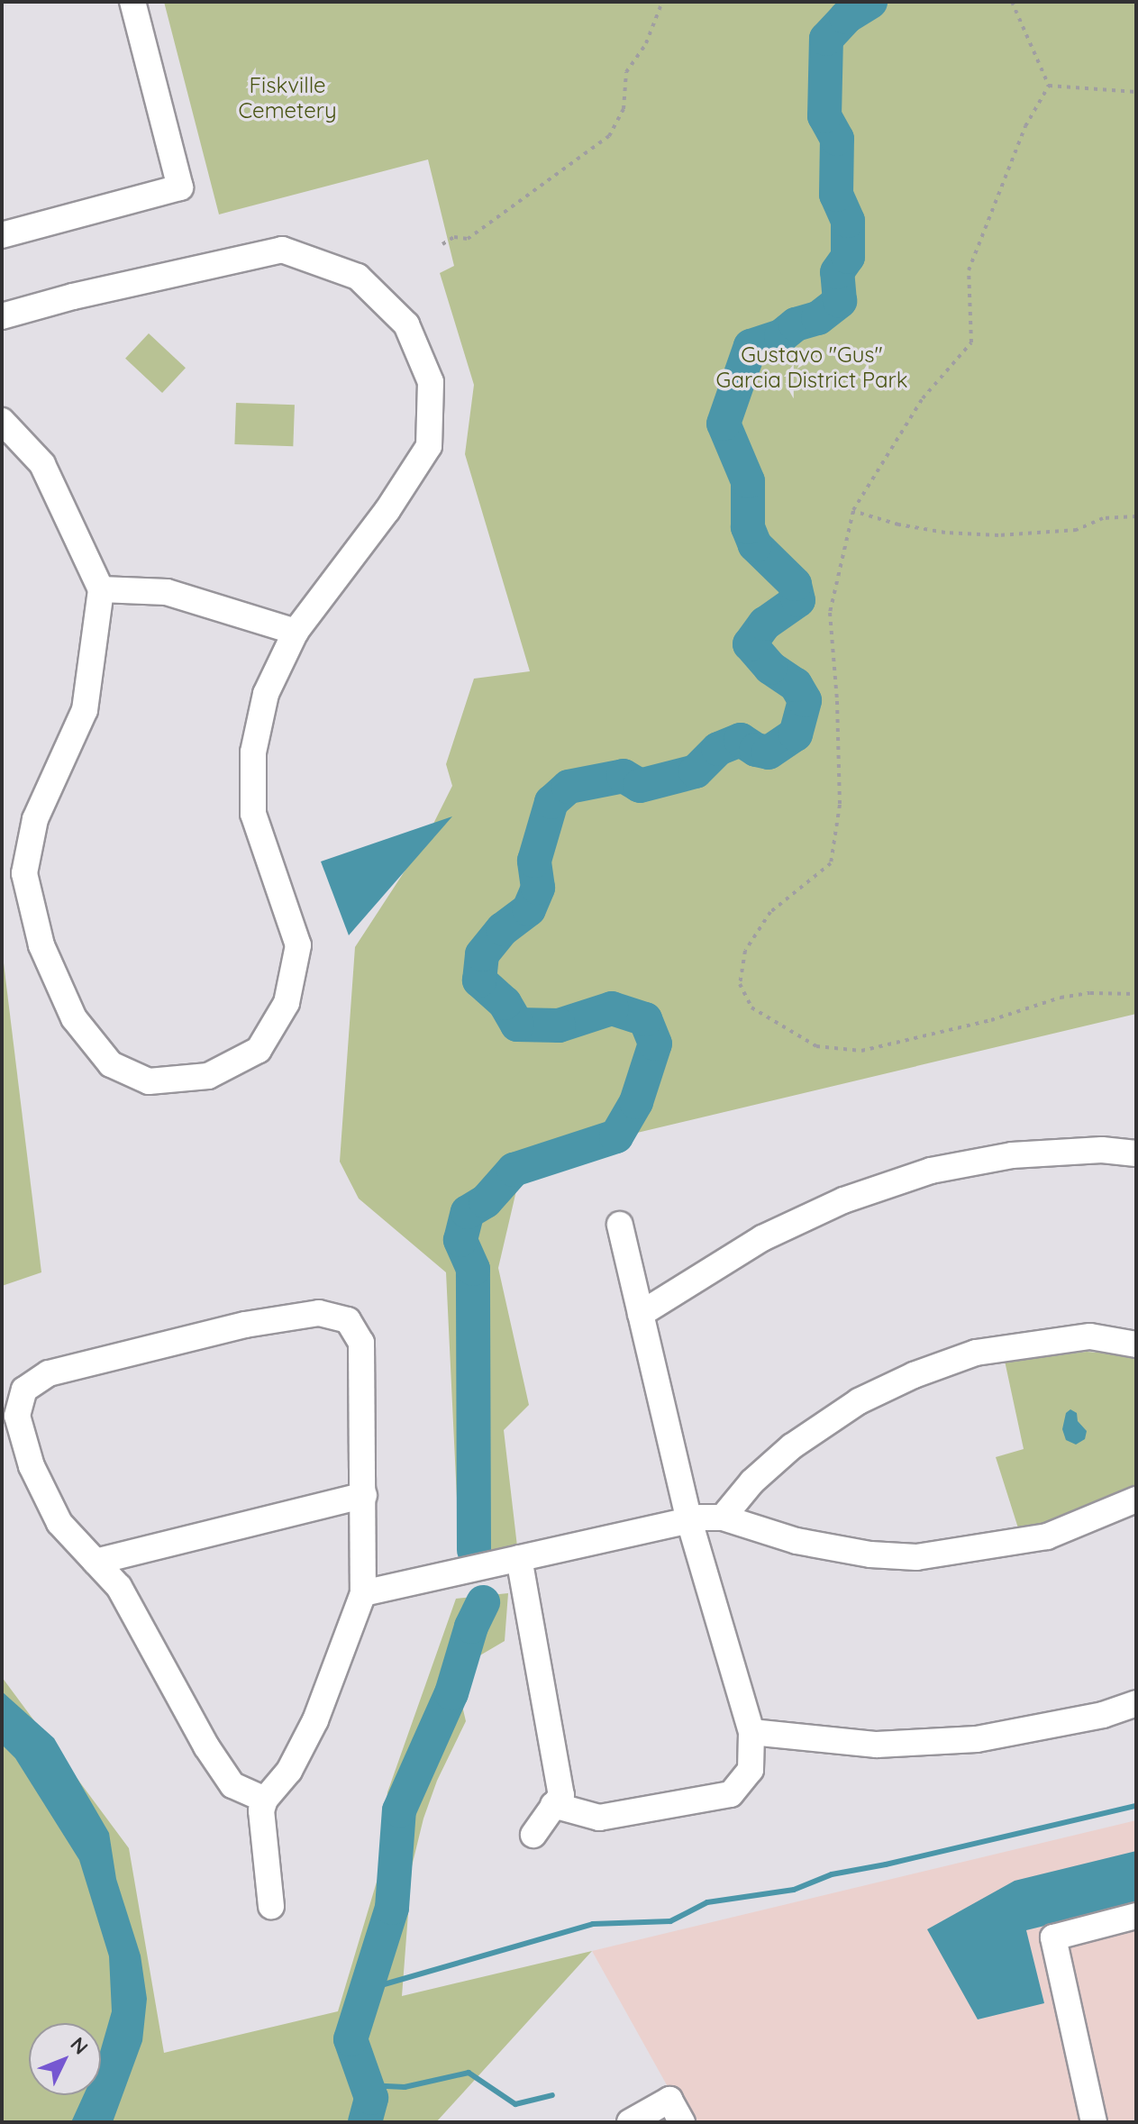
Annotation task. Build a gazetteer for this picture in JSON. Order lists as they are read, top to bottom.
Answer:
{
  "parks": ["Fiskville Cemetery", "Gustavo \"Gus\" Garcia District Park"],
  "north": "top right"
}
